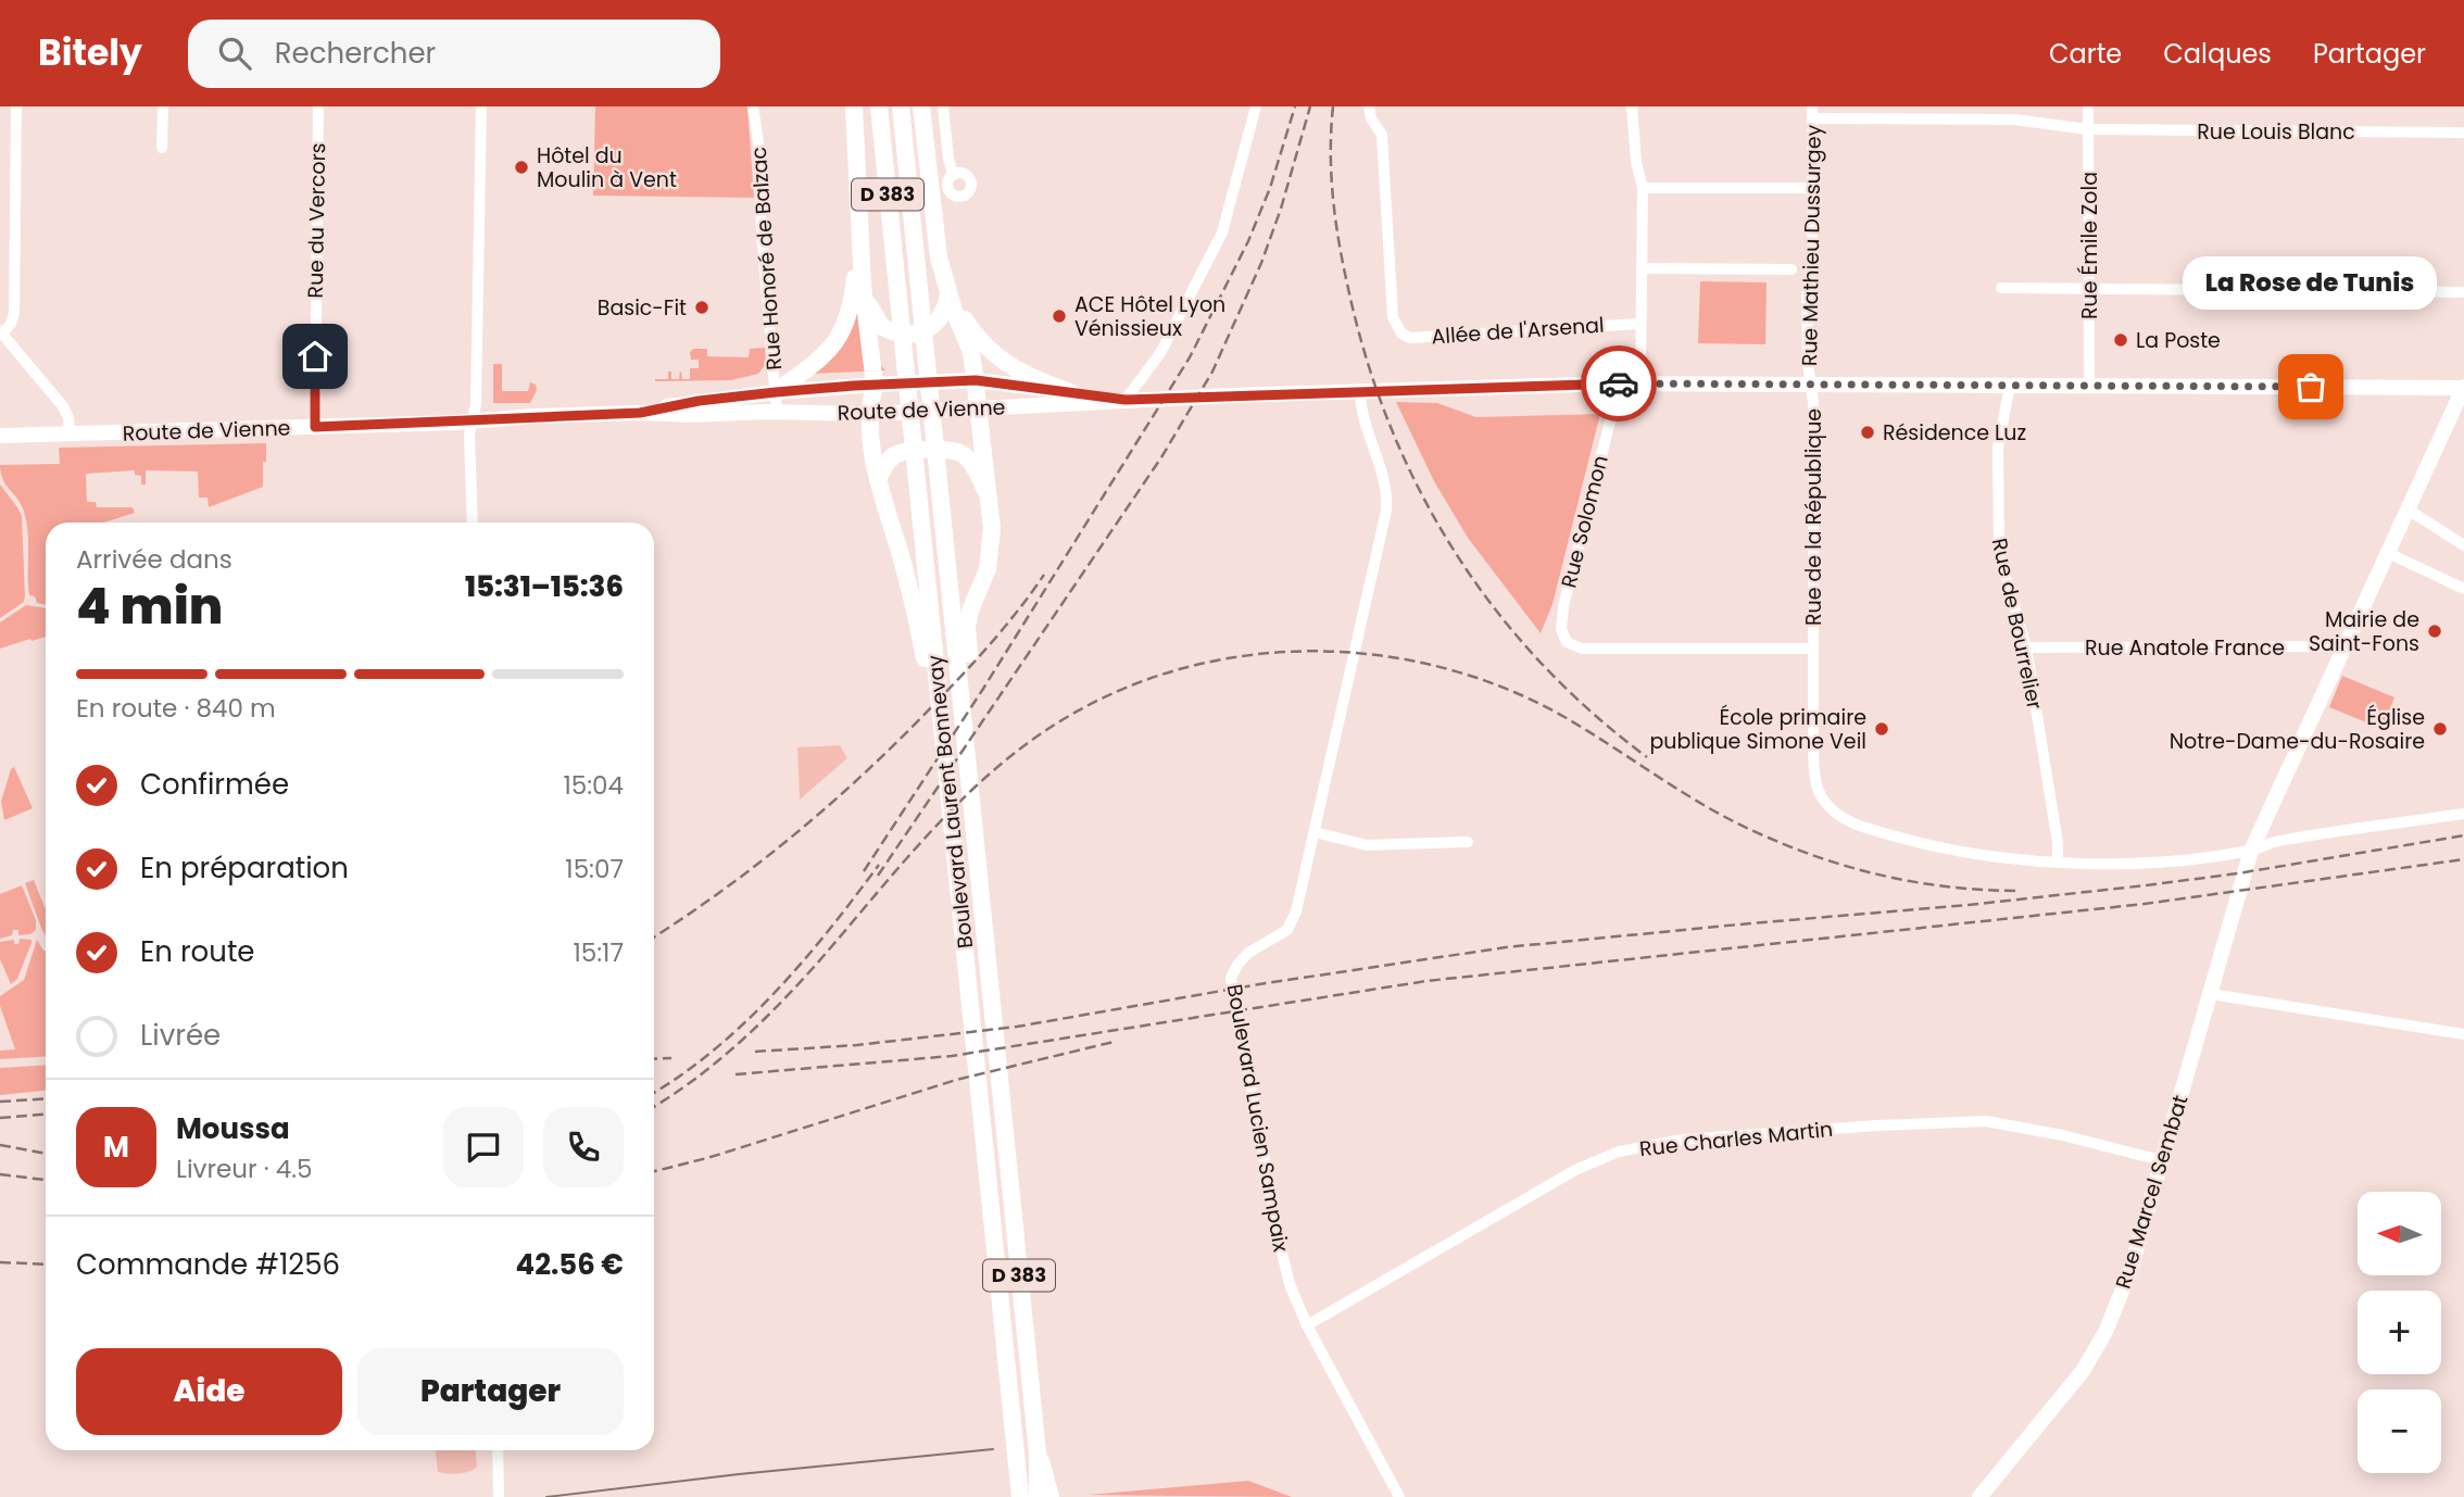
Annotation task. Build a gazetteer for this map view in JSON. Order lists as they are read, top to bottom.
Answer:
{
  "streets": {
    "highway": ["D 383", "Boulevard Laurent Bonnevay"],
    "main road": ["Route de Vienne", "Rue Marcel Sembat"],
    "street": [
      "Rue Louis Blanc",
      "Rue du Vercors",
      "Rue Mathieu Dussurgey",
      "Rue Émile Zola",
      "Rue Honoré de Balzac",
      "Allée de l'Arsenal",
      "Rue de la République",
      "Rue Solomon",
      "Rue de Bourrelier",
      "Rue Anatole France",
      "Boulevard Lucien Sampaix",
      "Rue Charles Martin"
    ]
  },
  "crossings": [
    ["Rue Louis Blanc", "Rue Mathieu Dussurgey"],
    ["Rue Louis Blanc", "Rue Émile Zola"],
    ["D 383", "Boulevard Laurent Bonnevay"],
    ["Rue du Vercors", "Route de Vienne"],
    ["Rue Mathieu Dussurgey", "Rue de la République"],
    ["Rue Honoré de Balzac", "Route de Vienne"],
    ["Rue de la République", "Rue Solomon"],
    ["Rue de la République", "Rue de Bourrelier"],
    ["Rue de la République", "Rue Marcel Sembat"],
    ["Rue de Bourrelier", "Rue Anatole France"],
    ["Rue Anatole France", "Rue Marcel Sembat"],
    ["Boulevard Lucien Sampaix", "Rue Charles Martin"],
    ["Rue Charles Martin", "Rue Marcel Sembat"]
  ],
  "places": [
    "Hôtel du Moulin à Vent",
    "Basic-Fit",
    "ACE Hôtel Lyon Vénissieux",
    "La Poste",
    "La Rose de Tunis",
    "Résidence Luz",
    "Mairie de Saint-Fons",
    "École primaire publique Simone Veil",
    "Église Notre-Dame-du-Rosaire"
  ],
  "north": "left",
  "page": {
    "header": "Bitely",
    "search": "Rechercher",
    "nav": ["Carte", "Calques", "Partager"],
    "bubble": "La Rose de Tunis",
    "heading": ["4 min", "Arrivée dans", "15:31–15:36"],
    "panel": [
      "Moussa",
      "Livreur · 4.5",
      "Commande #1256",
      "42.56 €"
    ],
    "bar": "En route · 840 m",
    "list": [
      ["Confirmée", "15:04"],
      ["En préparation", "15:07"],
      ["En route", "15:17"],
      "Livrée"
    ],
    "round": "M",
    "map_buttons": ["+", "−"],
    "buttons": ["Aide", "Partager"]
  }
}
